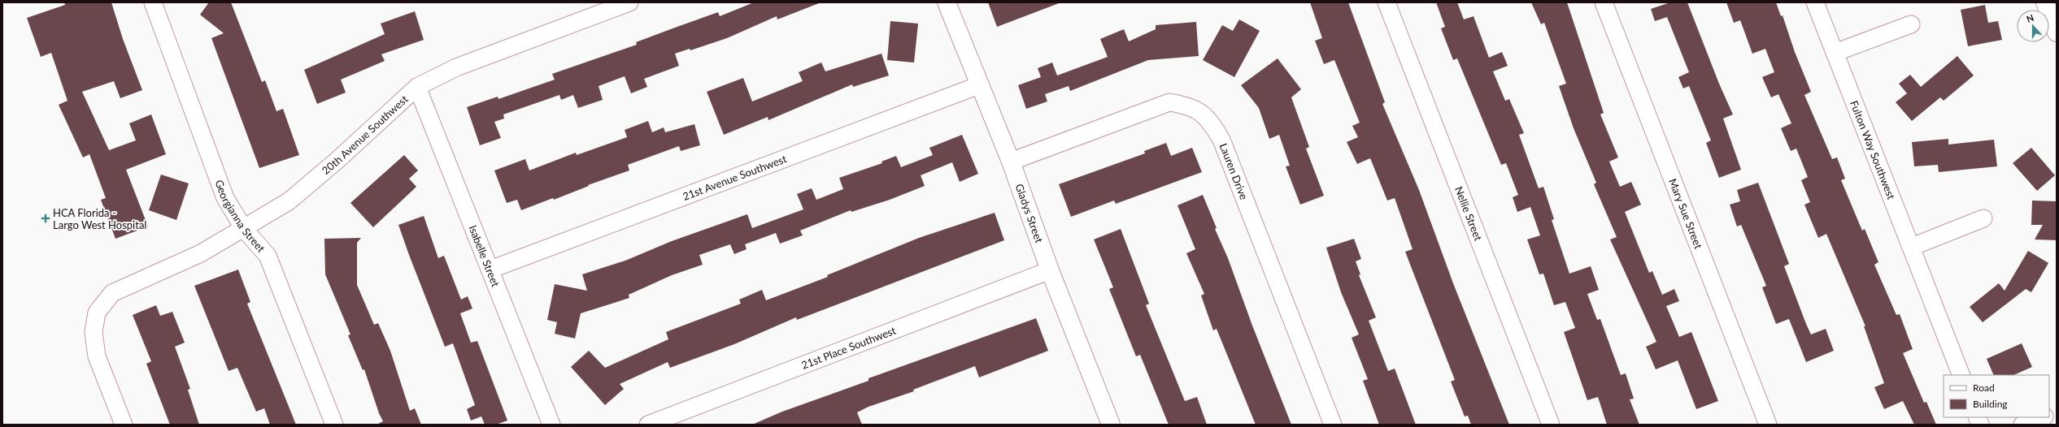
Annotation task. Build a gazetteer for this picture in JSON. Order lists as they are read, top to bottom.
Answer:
{
  "streets": {
    "street": [
      "20th Avenue Southwest",
      "Fulton Way Southwest",
      "Lauren Drive",
      "21st Avenue Southwest",
      "Gladys Street",
      "Nellie Street",
      "Mary Sue Street",
      "Georgianna Street",
      "Isabelle Street",
      "21st Place Southwest"
    ]
  },
  "crossings": [
    ["20th Avenue Southwest", "Georgianna Street"],
    ["20th Avenue Southwest", "Isabelle Street"],
    ["Lauren Drive", "Gladys Street"],
    ["21st Avenue Southwest", "Gladys Street"],
    ["21st Avenue Southwest", "Isabelle Street"],
    ["Gladys Street", "21st Place Southwest"]
  ],
  "places": {
    "health": ["HCA Florida - Largo West Hospital"]
  },
  "legend": ["Road", "Building"],
  "north": "top"
}
